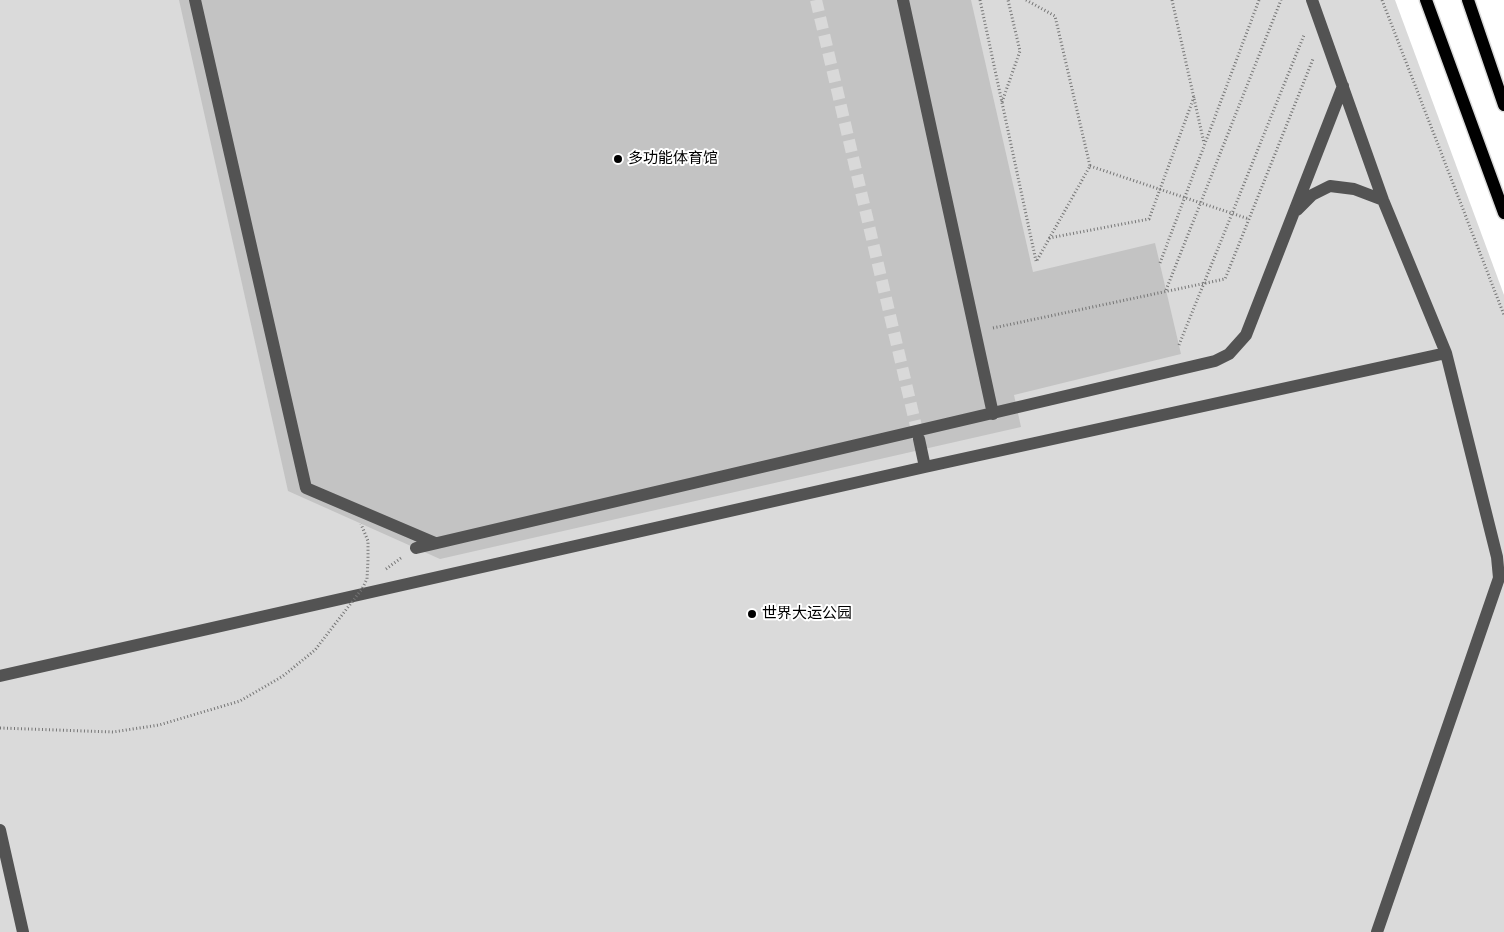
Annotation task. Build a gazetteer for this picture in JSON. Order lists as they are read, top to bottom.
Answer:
{
  "places": ["多功能体育馆", "世界大运公园"]
}
